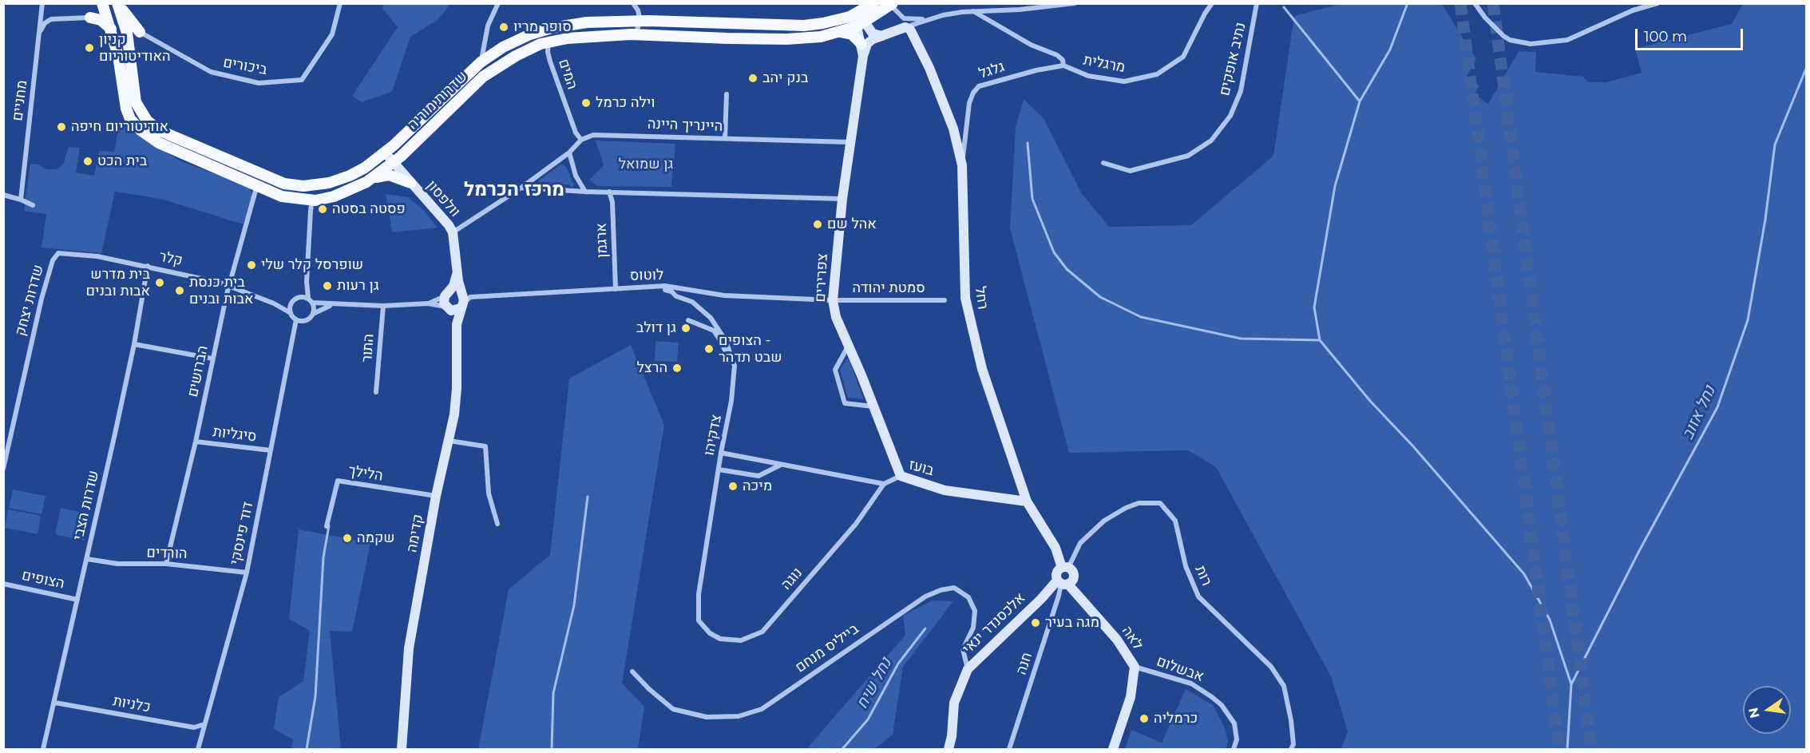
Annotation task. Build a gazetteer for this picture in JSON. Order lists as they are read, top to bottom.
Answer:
{
  "streets": {
    "main road": ["שדרות מוריה"],
    "street": [
      "נתיב אופקים",
      "מרגלית",
      "ביכורים",
      "גלגל",
      "המים",
      "מחניים",
      "היינריך היינה",
      "וולפסון",
      "ארגמן",
      "קלר",
      "לוטוס",
      "צפרירים",
      "סמטת יהודה",
      "רחל",
      "שדרות יצחק",
      "התור",
      "הברושים",
      "סיגליות",
      "צדקיהו",
      "בועז",
      "הלילך",
      "שדרות הצבי",
      "דוד פינסקי",
      "קדימה",
      "הורדים",
      "רות",
      "נוגה",
      "הצופים",
      "אלכסנדר ינאי",
      "לאה",
      "בייליס מנחם",
      "חנה",
      "אבשלום",
      "כלניות"
    ]
  },
  "crossings": [
    ["מרגלית", "גלגל"],
    ["ביכורים", "שדרות מוריה"],
    ["גלגל", "רחל"],
    ["המים", "שדרות מוריה"],
    ["המים", "היינריך היינה"],
    ["שדרות מוריה", "וולפסון"],
    ["שדרות מוריה", "צפרירים"],
    ["שדרות מוריה", "הברושים"],
    ["היינריך היינה", "צפרירים"],
    ["וולפסון", "לוטוס"],
    ["וולפסון", "קדימה"],
    ["ארגמן", "לוטוס"],
    ["קלר", "שדרות יצחק"],
    ["קלר", "הברושים"],
    ["קלר", "שדרות הצבי"],
    ["קלר", "דוד פינסקי"],
    ["לוטוס", "צפרירים"],
    ["לוטוס", "סמטת יהודה"],
    ["לוטוס", "צדקיהו"],
    ["לוטוס", "קדימה"],
    ["צפרירים", "סמטת יהודה"],
    ["צפרירים", "בועז"],
    ["רחל", "בועז"],
    ["רחל", "רות"],
    ["רחל", "אלכסנדר ינאי"],
    ["רחל", "לאה"],
    ["רחל", "חנה"],
    ["הברושים", "סיגליות"],
    ["הברושים", "הורדים"],
    ["סיגליות", "דוד פינסקי"],
    ["צדקיהו", "נוגה"],
    ["בועז", "נוגה"],
    ["הלילך", "קדימה"],
    ["שדרות הצבי", "הורדים"],
    ["שדרות הצבי", "הצופים"],
    ["שדרות הצבי", "כלניות"],
    ["דוד פינסקי", "הורדים"],
    ["דוד פינסקי", "כלניות"],
    ["אלכסנדר ינאי", "לאה"],
    ["אלכסנדר ינאי", "בייליס מנחם"],
    ["אלכסנדר ינאי", "חנה"],
    ["לאה", "חנה"],
    ["לאה", "אבשלום"]
  ],
  "districts": ["מרכז הכרמל"],
  "water": ["נחל אזוב", "נחל שיח"],
  "parks": ["גן שמואל"],
  "places": [
    "סופר מריו",
    "קניון האודיטוריום",
    "בנק יהב",
    "וילה כרמל",
    "אודיטוריום חיפה",
    "בית הכט",
    "פסטה בסטה",
    "אהל שם",
    "שופרסל קלר שלי",
    "בית מדרש אבות ובנים",
    "גן רעות",
    "בית כנסת אבות ובנים",
    "גן דולב",
    "הצופים - שבט תדהר",
    "הרצל",
    "מיכה",
    "שקמה",
    "מגה בעיר",
    "כרמליה"
  ],
  "scale_bar": "100 m",
  "north": "left"
}
